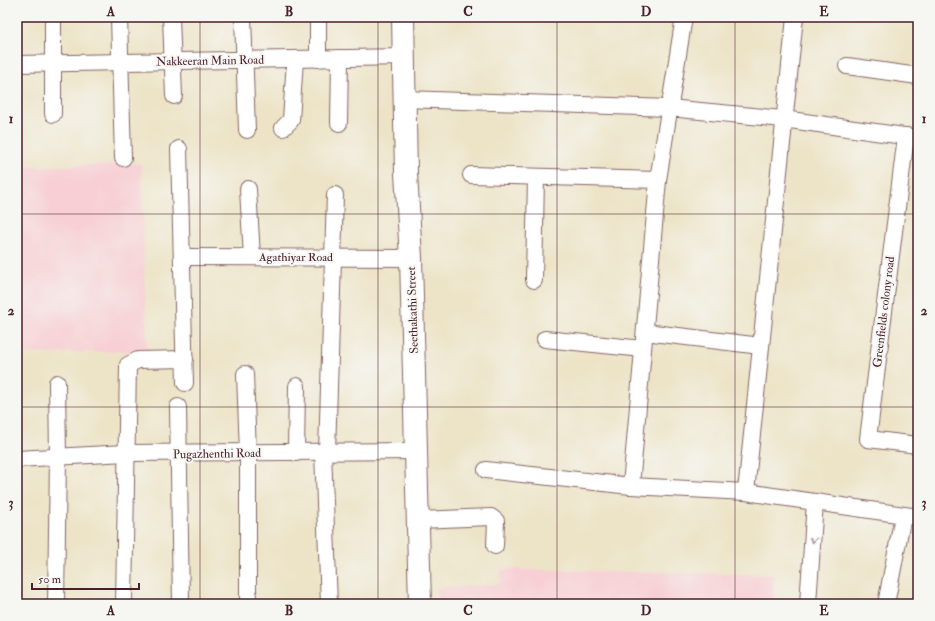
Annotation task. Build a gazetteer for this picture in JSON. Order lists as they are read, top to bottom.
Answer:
{
  "streets": {
    "street": [
      "Nakkeeran Main Road",
      "Agathiyar Road",
      "Seethakathi Street",
      "Greenfields colony road",
      "Pugazhenthi Road"
    ]
  },
  "crossings": [
    ["Nakkeeran Main Road", "Seethakathi Street"],
    ["Agathiyar Road", "Seethakathi Street"],
    ["Seethakathi Street", "Pugazhenthi Road"]
  ],
  "scale_bar": "50 m",
  "grid": {
    "columns": [
      "A",
      "B",
      "C",
      "D",
      "E"
    ],
    "rows": ["1", "2", "3"]
  }
}
